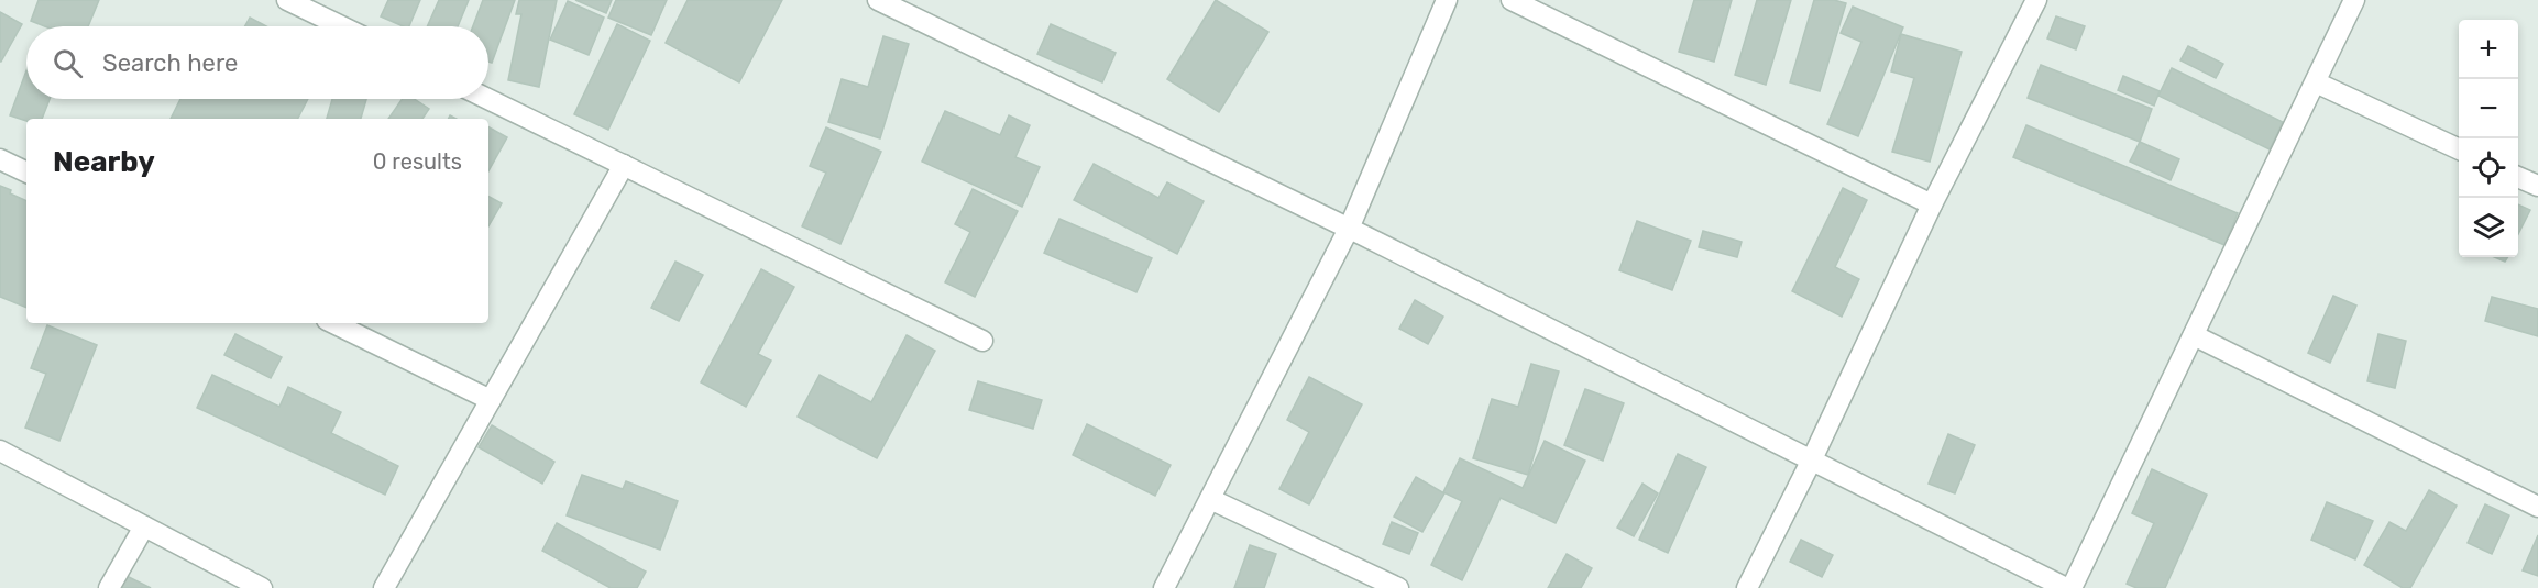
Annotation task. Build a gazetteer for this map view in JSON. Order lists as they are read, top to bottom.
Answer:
{
  "page": {
    "map_buttons": ["+", "−"],
    "search": "Search here",
    "heading": ["Nearby", "0 results"]
  }
}
